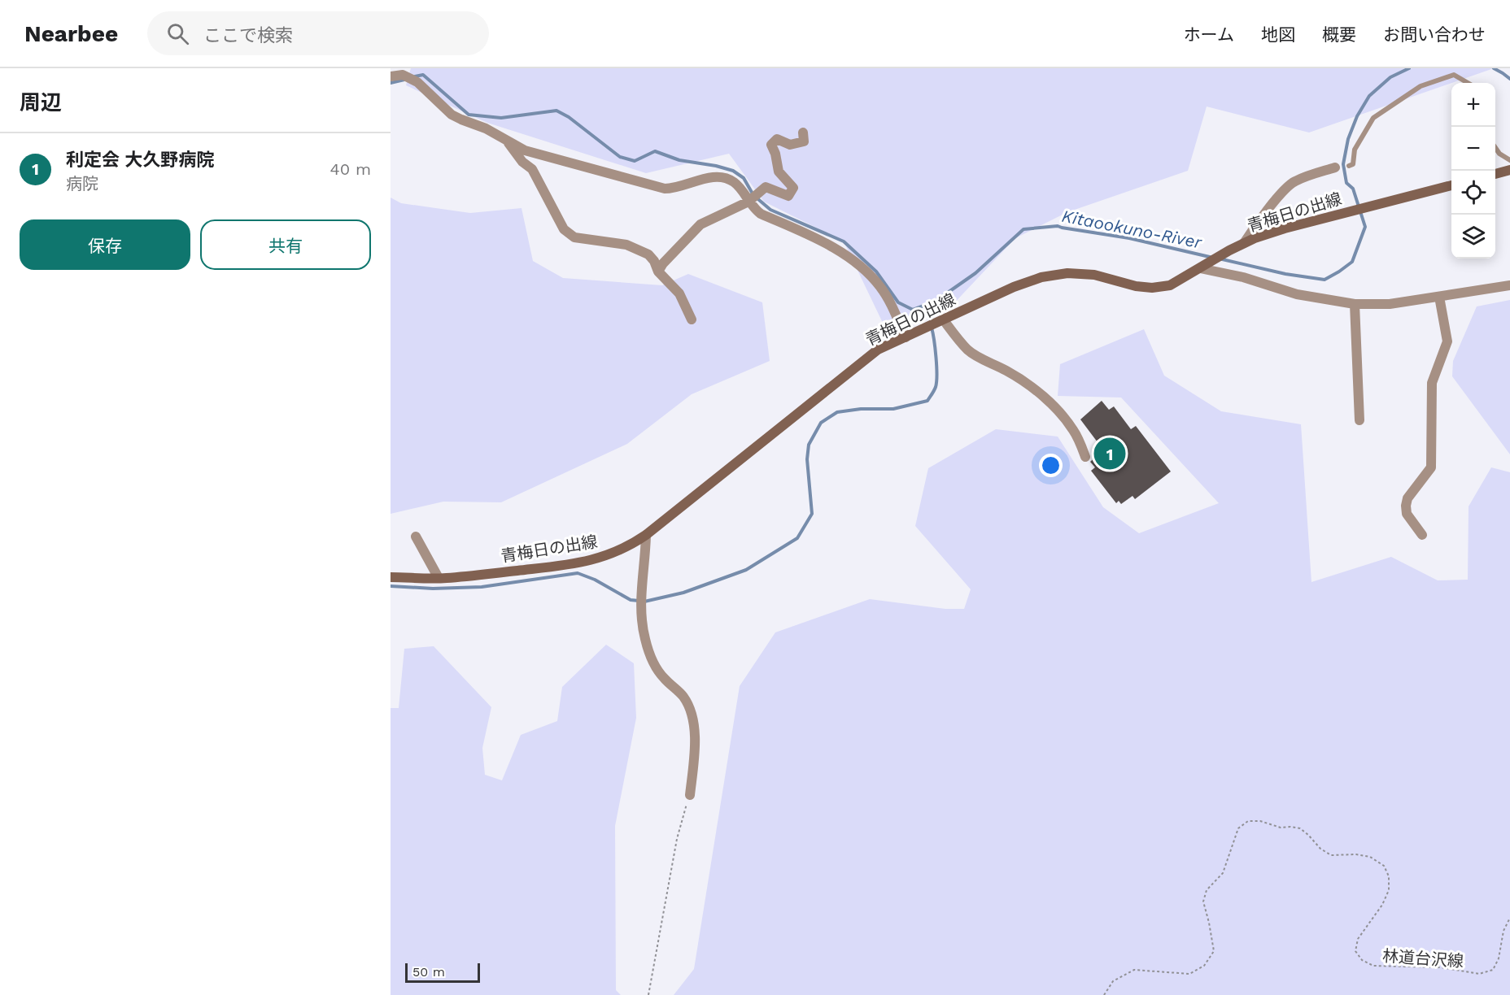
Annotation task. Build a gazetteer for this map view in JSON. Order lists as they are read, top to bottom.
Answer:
{
  "streets": {
    "main road": ["青梅日の出線"],
    "path": ["林道台沢線"]
  },
  "water": ["Kitaookuno-River"],
  "scale_bar": "50 m",
  "page": {
    "header": "Nearbee",
    "search": "ここで検索",
    "nav": [
      "ホーム",
      "地図",
      "概要",
      "お問い合わせ"
    ],
    "heading": "周辺",
    "map_buttons": ["+", "−"],
    "list": [
      {
        "mark": "1",
        "name": "利定会 大久野病院",
        "note": "病院",
        "value": "40 m"
      }
    ],
    "buttons": ["保存", "共有"],
    "pins": "1",
    "scale": "50 m"
  }
}
